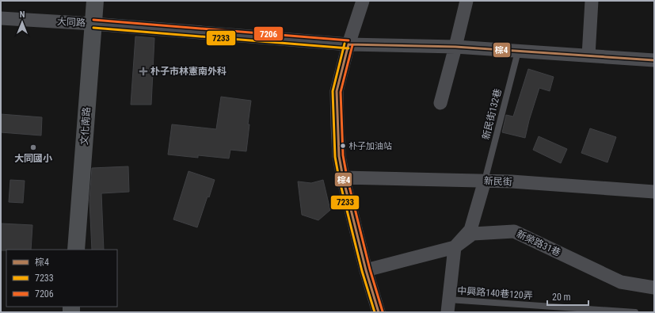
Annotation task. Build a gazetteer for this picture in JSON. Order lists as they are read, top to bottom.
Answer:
{
  "streets": {
    "main road": ["文化南路"],
    "street": ["大同路", "新民街", "新榮路31巷"],
    "lane": ["新民街132巷", "中興路140巷120弄"]
  },
  "crossings": [
    ["大同路", "新民街132巷"],
    ["大同路", "文化南路"],
    ["新民街132巷", "新民街"]
  ],
  "places": {
    "health": ["朴子市林憲南外科"],
    "other": ["朴子加油站", "大同國小"]
  },
  "lines": ["transit line 7206", "transit line 7233", "transit line 棕4"],
  "legend": ["棕4", "7233", "7206"],
  "scale_bar": "20 m",
  "north": "top"
}
